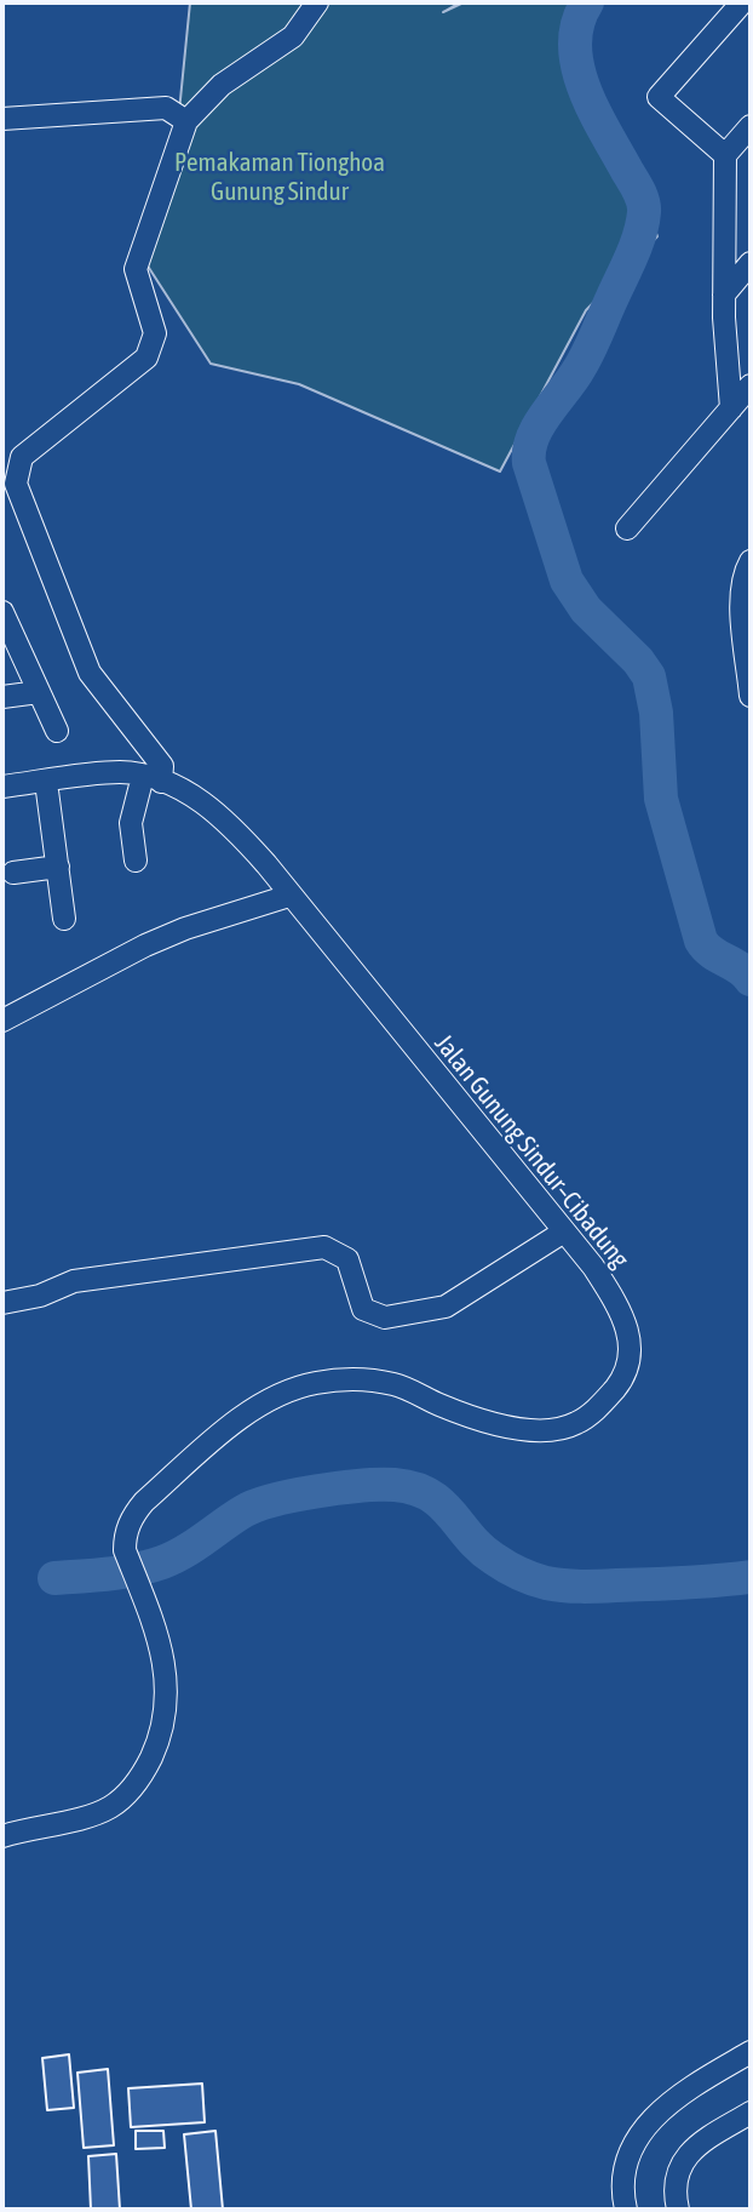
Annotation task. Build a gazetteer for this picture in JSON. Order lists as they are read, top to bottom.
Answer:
{
  "streets": {
    "street": ["Jalan Gunung Sindur–Cibadung"]
  },
  "parks": ["Pemakaman Tionghoa Gunung Sindur"]
}
